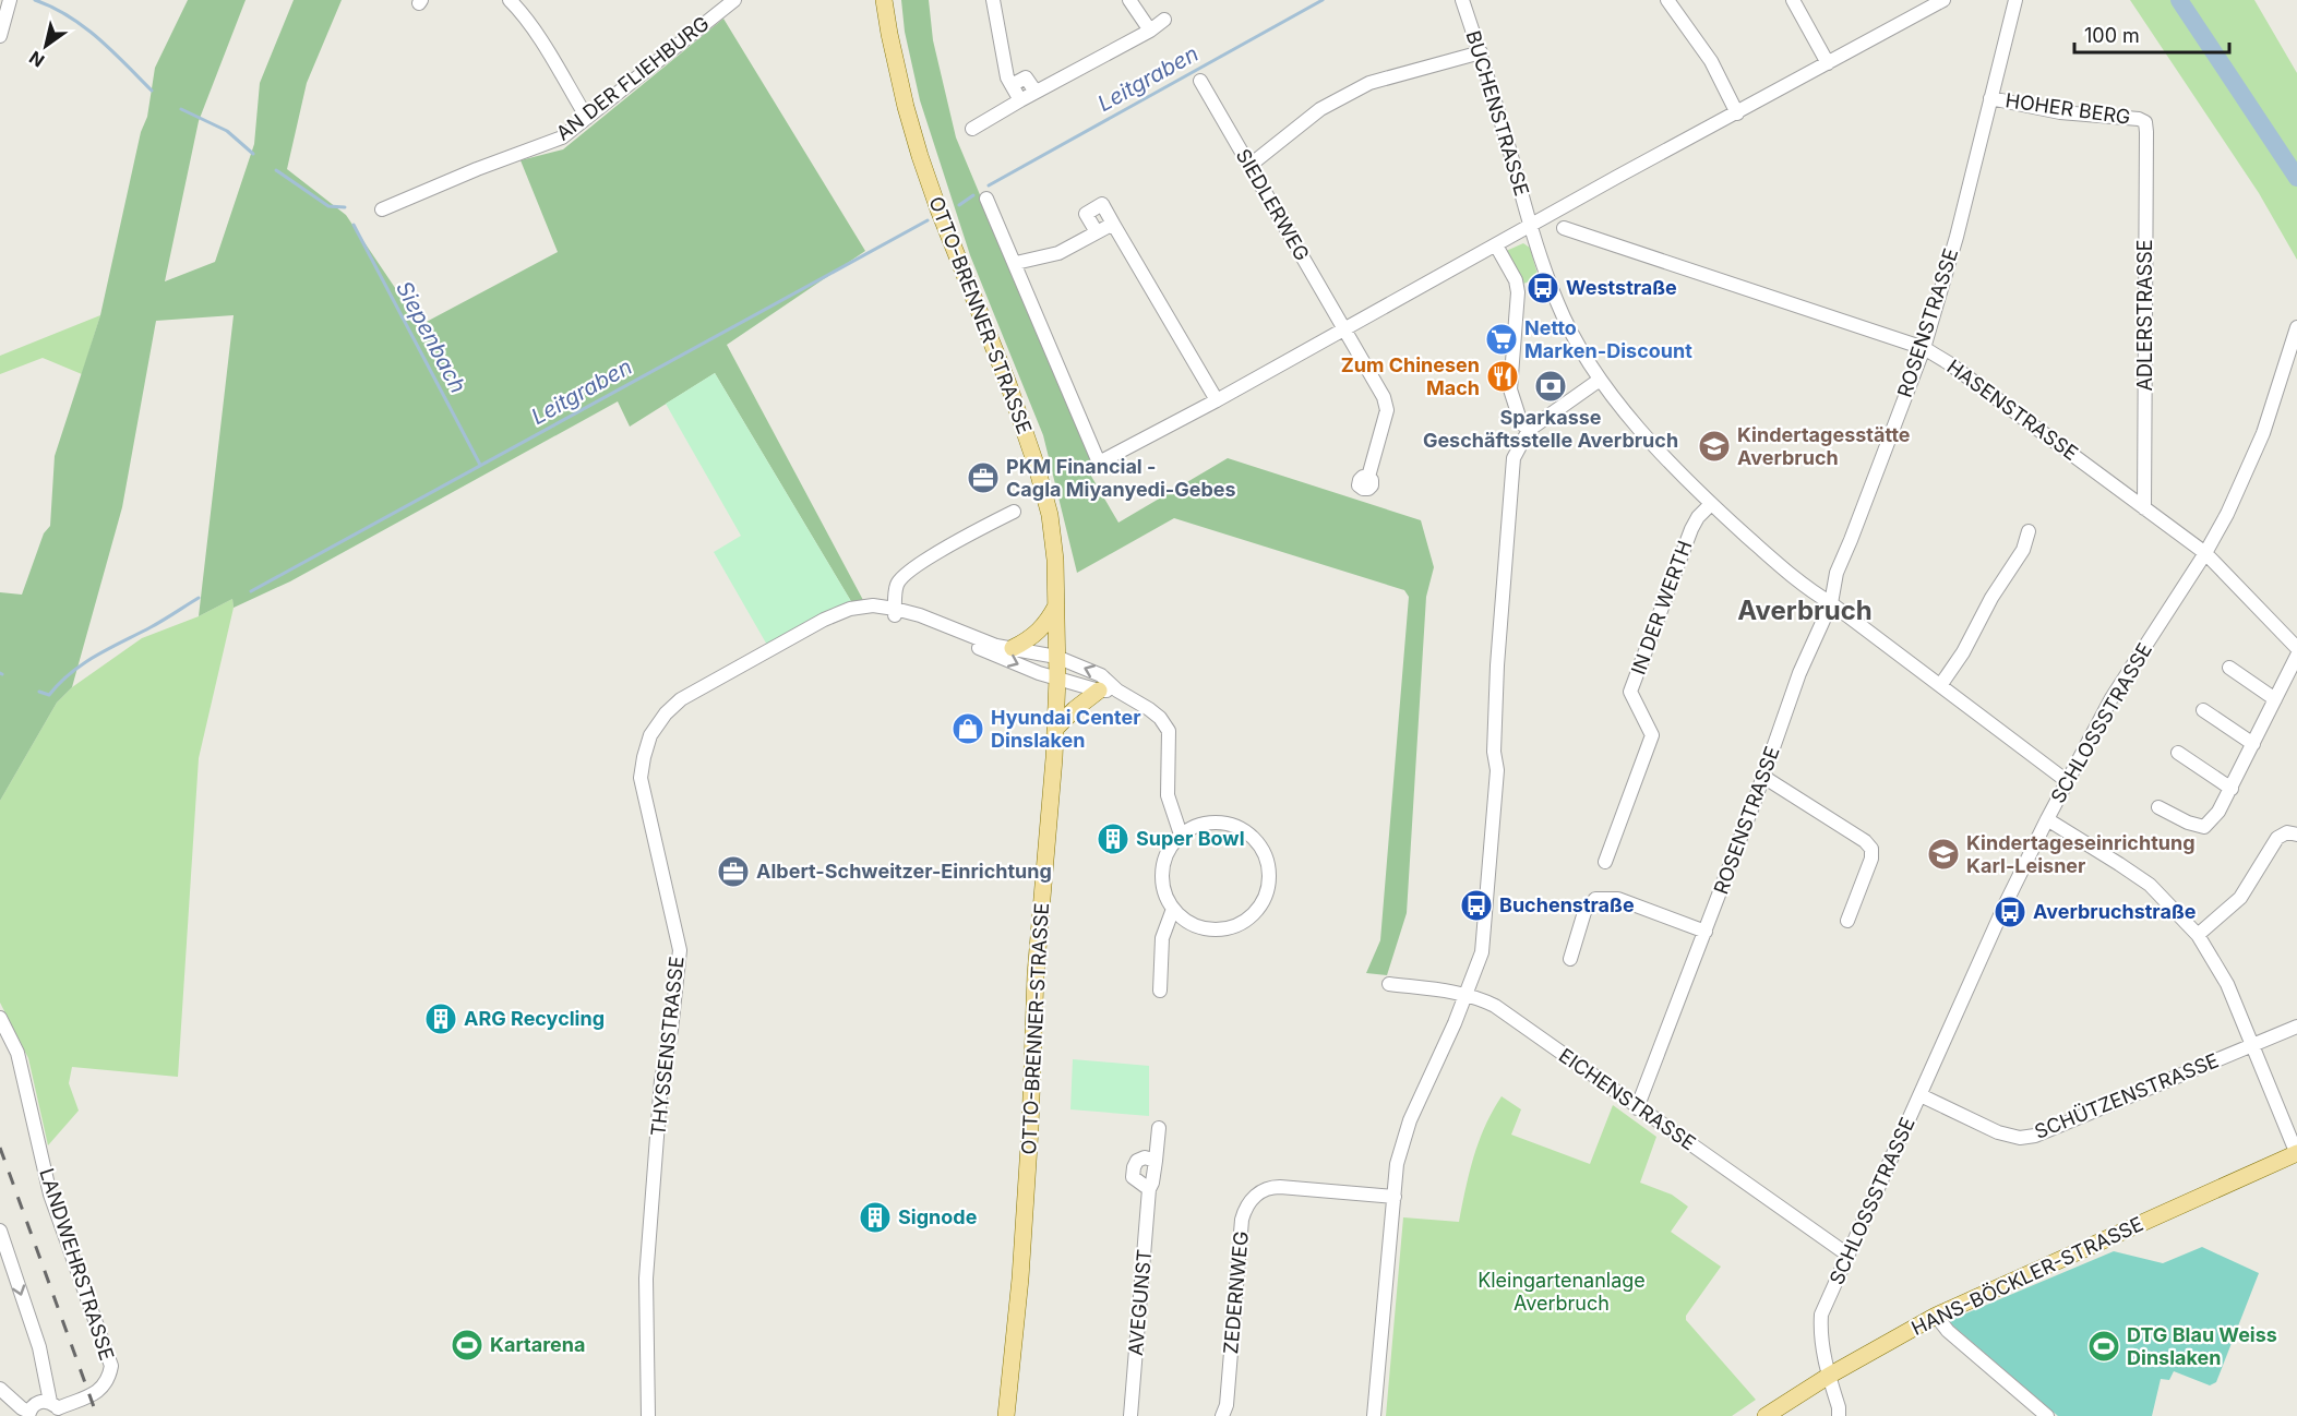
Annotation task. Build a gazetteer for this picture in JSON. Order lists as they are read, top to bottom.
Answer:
{
  "streets": {
    "main road": ["OTTO-BRENNER-STRASSE", "HANS-BÖCKLER-STRASSE"],
    "street": [
      "AN DER FLIEHBURG",
      "HOHER BERG",
      "BUCHENSTRASSE",
      "SIEDLERWEG",
      "ADLERSTRASSE",
      "ROSENSTRASSE",
      "HASENSTRASSE",
      "IN DER WERTH",
      "SCHLOSSSTRASSE",
      "THYSSENSTRASSE",
      "SCHÜTZENSTRASSE",
      "EICHENSTRASSE",
      "LANDWEHRSTRASSE",
      "ZEDERNWEG",
      "AVEGUNST"
    ]
  },
  "crossings": [
    ["HOHER BERG", "ADLERSTRASSE"],
    ["HOHER BERG", "ROSENSTRASSE"],
    ["OTTO-BRENNER-STRASSE", "THYSSENSTRASSE"],
    ["ADLERSTRASSE", "HASENSTRASSE"],
    ["ROSENSTRASSE", "HASENSTRASSE"],
    ["ROSENSTRASSE", "EICHENSTRASSE"],
    ["HASENSTRASSE", "SCHLOSSSTRASSE"],
    ["SCHLOSSSTRASSE", "SCHÜTZENSTRASSE"],
    ["SCHLOSSSTRASSE", "EICHENSTRASSE"],
    ["SCHLOSSSTRASSE", "HANS-BÖCKLER-STRASSE"]
  ],
  "districts": ["Averbruch"],
  "water": ["Leitgraben", "Siepenbach"],
  "parks": ["Kleingartenanlage Averbruch"],
  "places": {
    "bus stop": ["Weststraße", "Buchenstraße", "Averbruchstraße"],
    "supermarket": ["Netto Marken-Discount"],
    "restaurant": ["Zum Chinesen Mach"],
    "bank": ["Sparkasse Geschäftsstelle Averbruch"],
    "school or university": ["Kindertagesstätte Averbruch", "Kindertageseinrichtung Karl-Leisner"],
    "office": ["PKM Financial - Cagla Miyanyedi-Gebes", "Albert-Schweitzer-Einrichtung"],
    "shop": ["Hyundai Center Dinslaken"],
    "building": ["Super Bowl", "ARG Recycling", "Signode"],
    "sports": ["Kartarena", "DTG Blau Weiss Dinslaken"]
  },
  "scale_bar": "100 m",
  "north": "bottom left"
}
